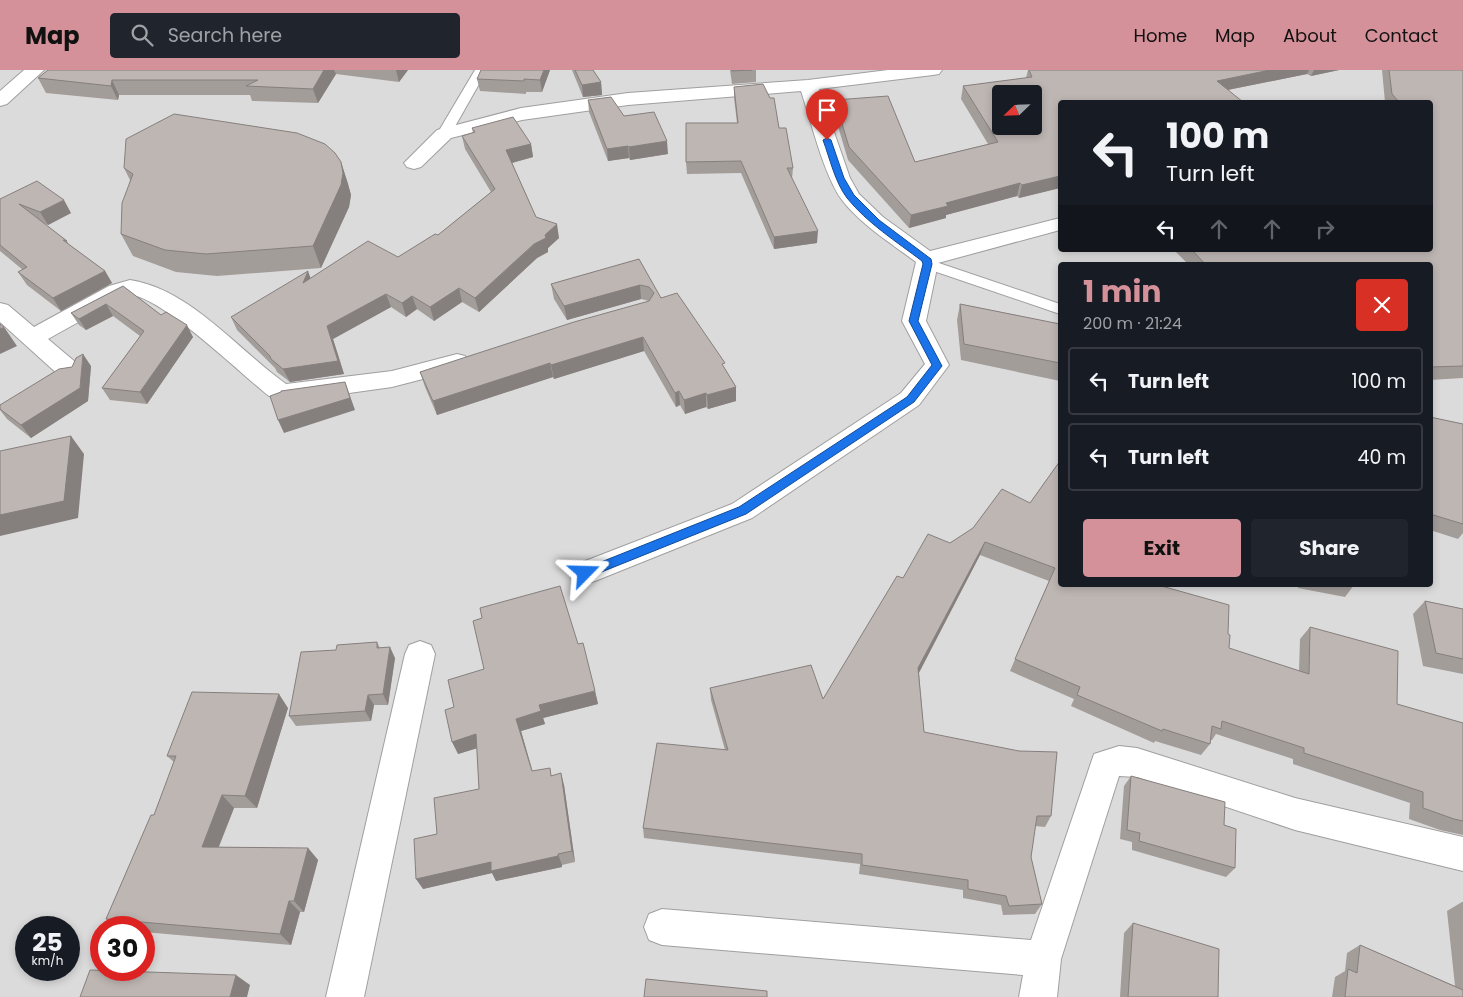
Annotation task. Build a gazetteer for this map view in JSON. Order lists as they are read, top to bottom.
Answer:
{
  "north": "bottom left",
  "page": {
    "header": "Map",
    "search": "Search here",
    "nav": [
      "Home",
      "Map",
      "About",
      "Contact"
    ],
    "turn": ["100 m", "Turn left"],
    "heading": ["1 min", "200 m · 21:24"],
    "list": [
      {
        "name": "Turn left",
        "value": "100 m"
      },
      {
        "name": "Turn left",
        "value": "40 m"
      }
    ],
    "buttons": ["Exit", "Share"],
    "speed": "25 km/h",
    "limit": "30"
  }
}
